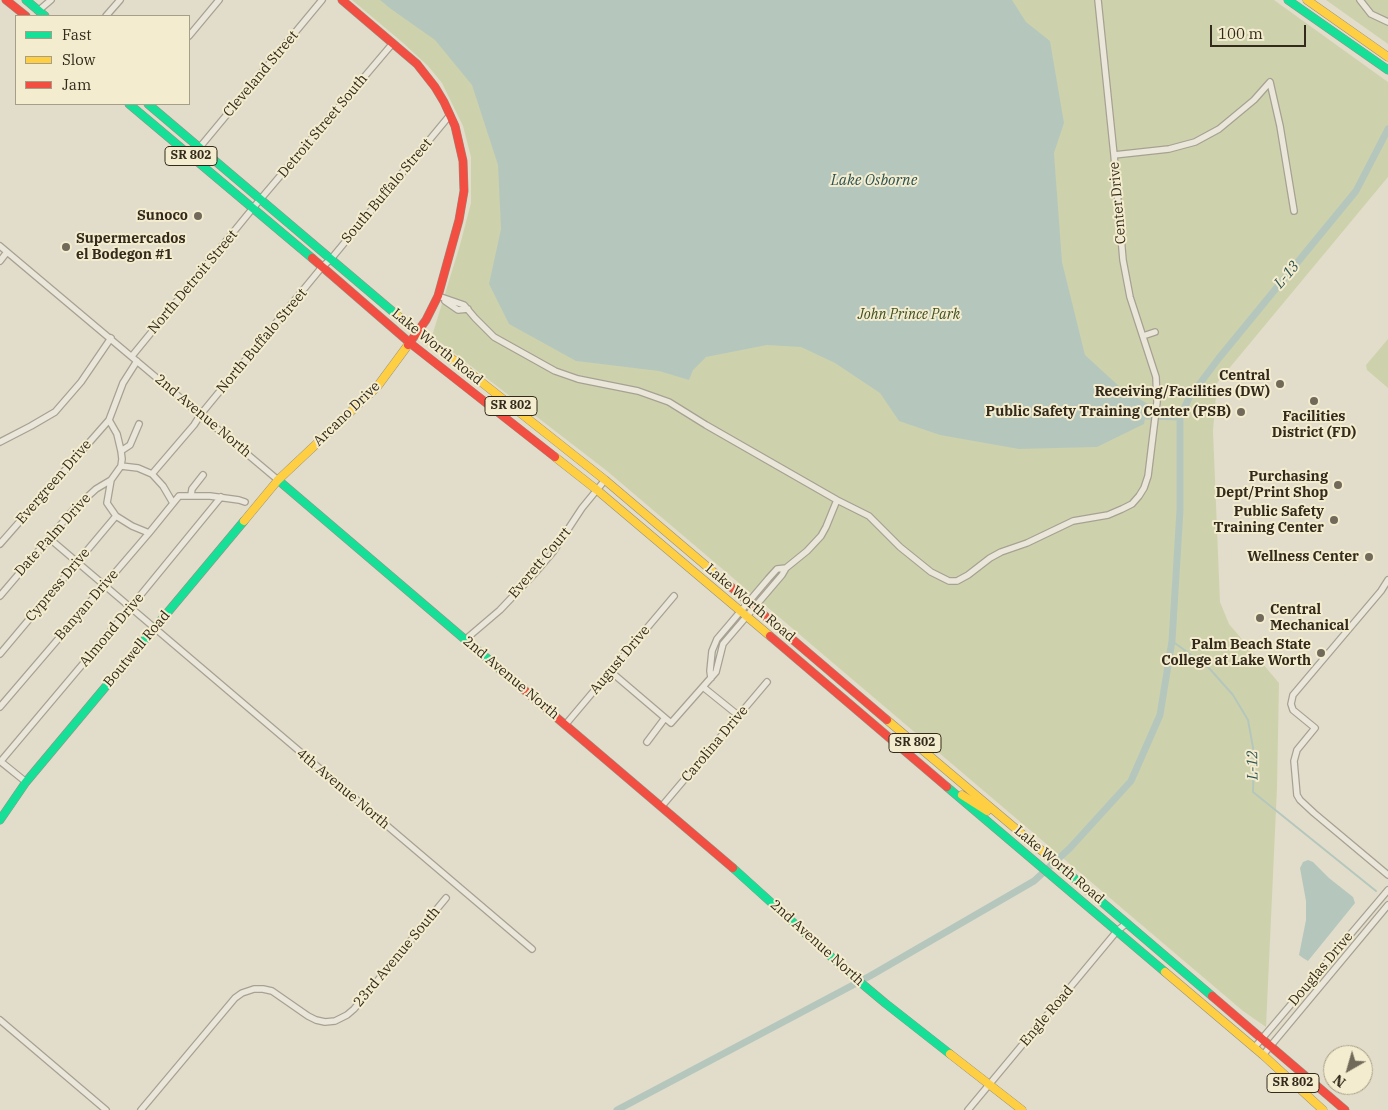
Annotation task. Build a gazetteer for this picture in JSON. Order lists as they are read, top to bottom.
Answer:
{
  "streets": {
    "main road": [
      "SR 802",
      "Lake Worth Road",
      "Arcano Drive",
      "2nd Avenue North",
      "Boutwell Road"
    ],
    "street": [
      "Cleveland Street",
      "Detroit Street South",
      "South Buffalo Street",
      "Center Drive",
      "North Detroit Street",
      "North Buffalo Street",
      "Evergreen Drive",
      "Date Palm Drive",
      "Everett Court",
      "Cypress Drive",
      "Banyan Drive",
      "Almond Drive",
      "August Drive",
      "Carolina Drive",
      "4th Avenue North",
      "23rd Avenue South",
      "Douglas Drive",
      "Engle Road"
    ]
  },
  "crossings": [
    ["Cleveland Street", "Lake Worth Road"],
    ["Detroit Street South", "North Detroit Street"],
    ["Detroit Street South", "Lake Worth Road"],
    ["Detroit Street South", "Arcano Drive"],
    ["South Buffalo Street", "North Buffalo Street"],
    ["South Buffalo Street", "Lake Worth Road"],
    ["South Buffalo Street", "Arcano Drive"],
    ["North Detroit Street", "Lake Worth Road"],
    ["North Detroit Street", "2nd Avenue North"],
    ["North Buffalo Street", "Lake Worth Road"],
    ["North Buffalo Street", "2nd Avenue North"],
    ["Lake Worth Road", "Arcano Drive"],
    ["Lake Worth Road", "Everett Court"],
    ["Lake Worth Road", "Douglas Drive"],
    ["Lake Worth Road", "Engle Road"],
    ["Arcano Drive", "2nd Avenue North"],
    ["Arcano Drive", "Boutwell Road"],
    ["2nd Avenue North", "Everett Court"],
    ["2nd Avenue North", "Boutwell Road"],
    ["2nd Avenue North", "August Drive"],
    ["2nd Avenue North", "Carolina Drive"],
    ["2nd Avenue North", "Engle Road"],
    ["Date Palm Drive", "Cypress Drive"],
    ["Date Palm Drive", "Banyan Drive"],
    ["Date Palm Drive", "4th Avenue North"],
    ["Cypress Drive", "Banyan Drive"],
    ["Cypress Drive", "4th Avenue North"],
    ["Banyan Drive", "4th Avenue North"],
    ["Almond Drive", "4th Avenue North"],
    ["Boutwell Road", "4th Avenue North"]
  ],
  "water": ["Lake Osborne", "L-13", "L-12"],
  "parks": ["John Prince Park"],
  "places": [
    "Sunoco",
    "Supermercados el Bodegon #1",
    "Central Receiving/Facilities (DW)",
    "Facilities District (FD)",
    "Public Safety Training Center (PSB)",
    "Purchasing Dept/Print Shop",
    "Public Safety Training Center",
    "Wellness Center",
    "Central Mechanical",
    "Palm Beach State College at Lake Worth"
  ],
  "legend": ["Fast", "Slow", "Jam"],
  "scale_bar": "100 m",
  "north": "bottom left"
}
